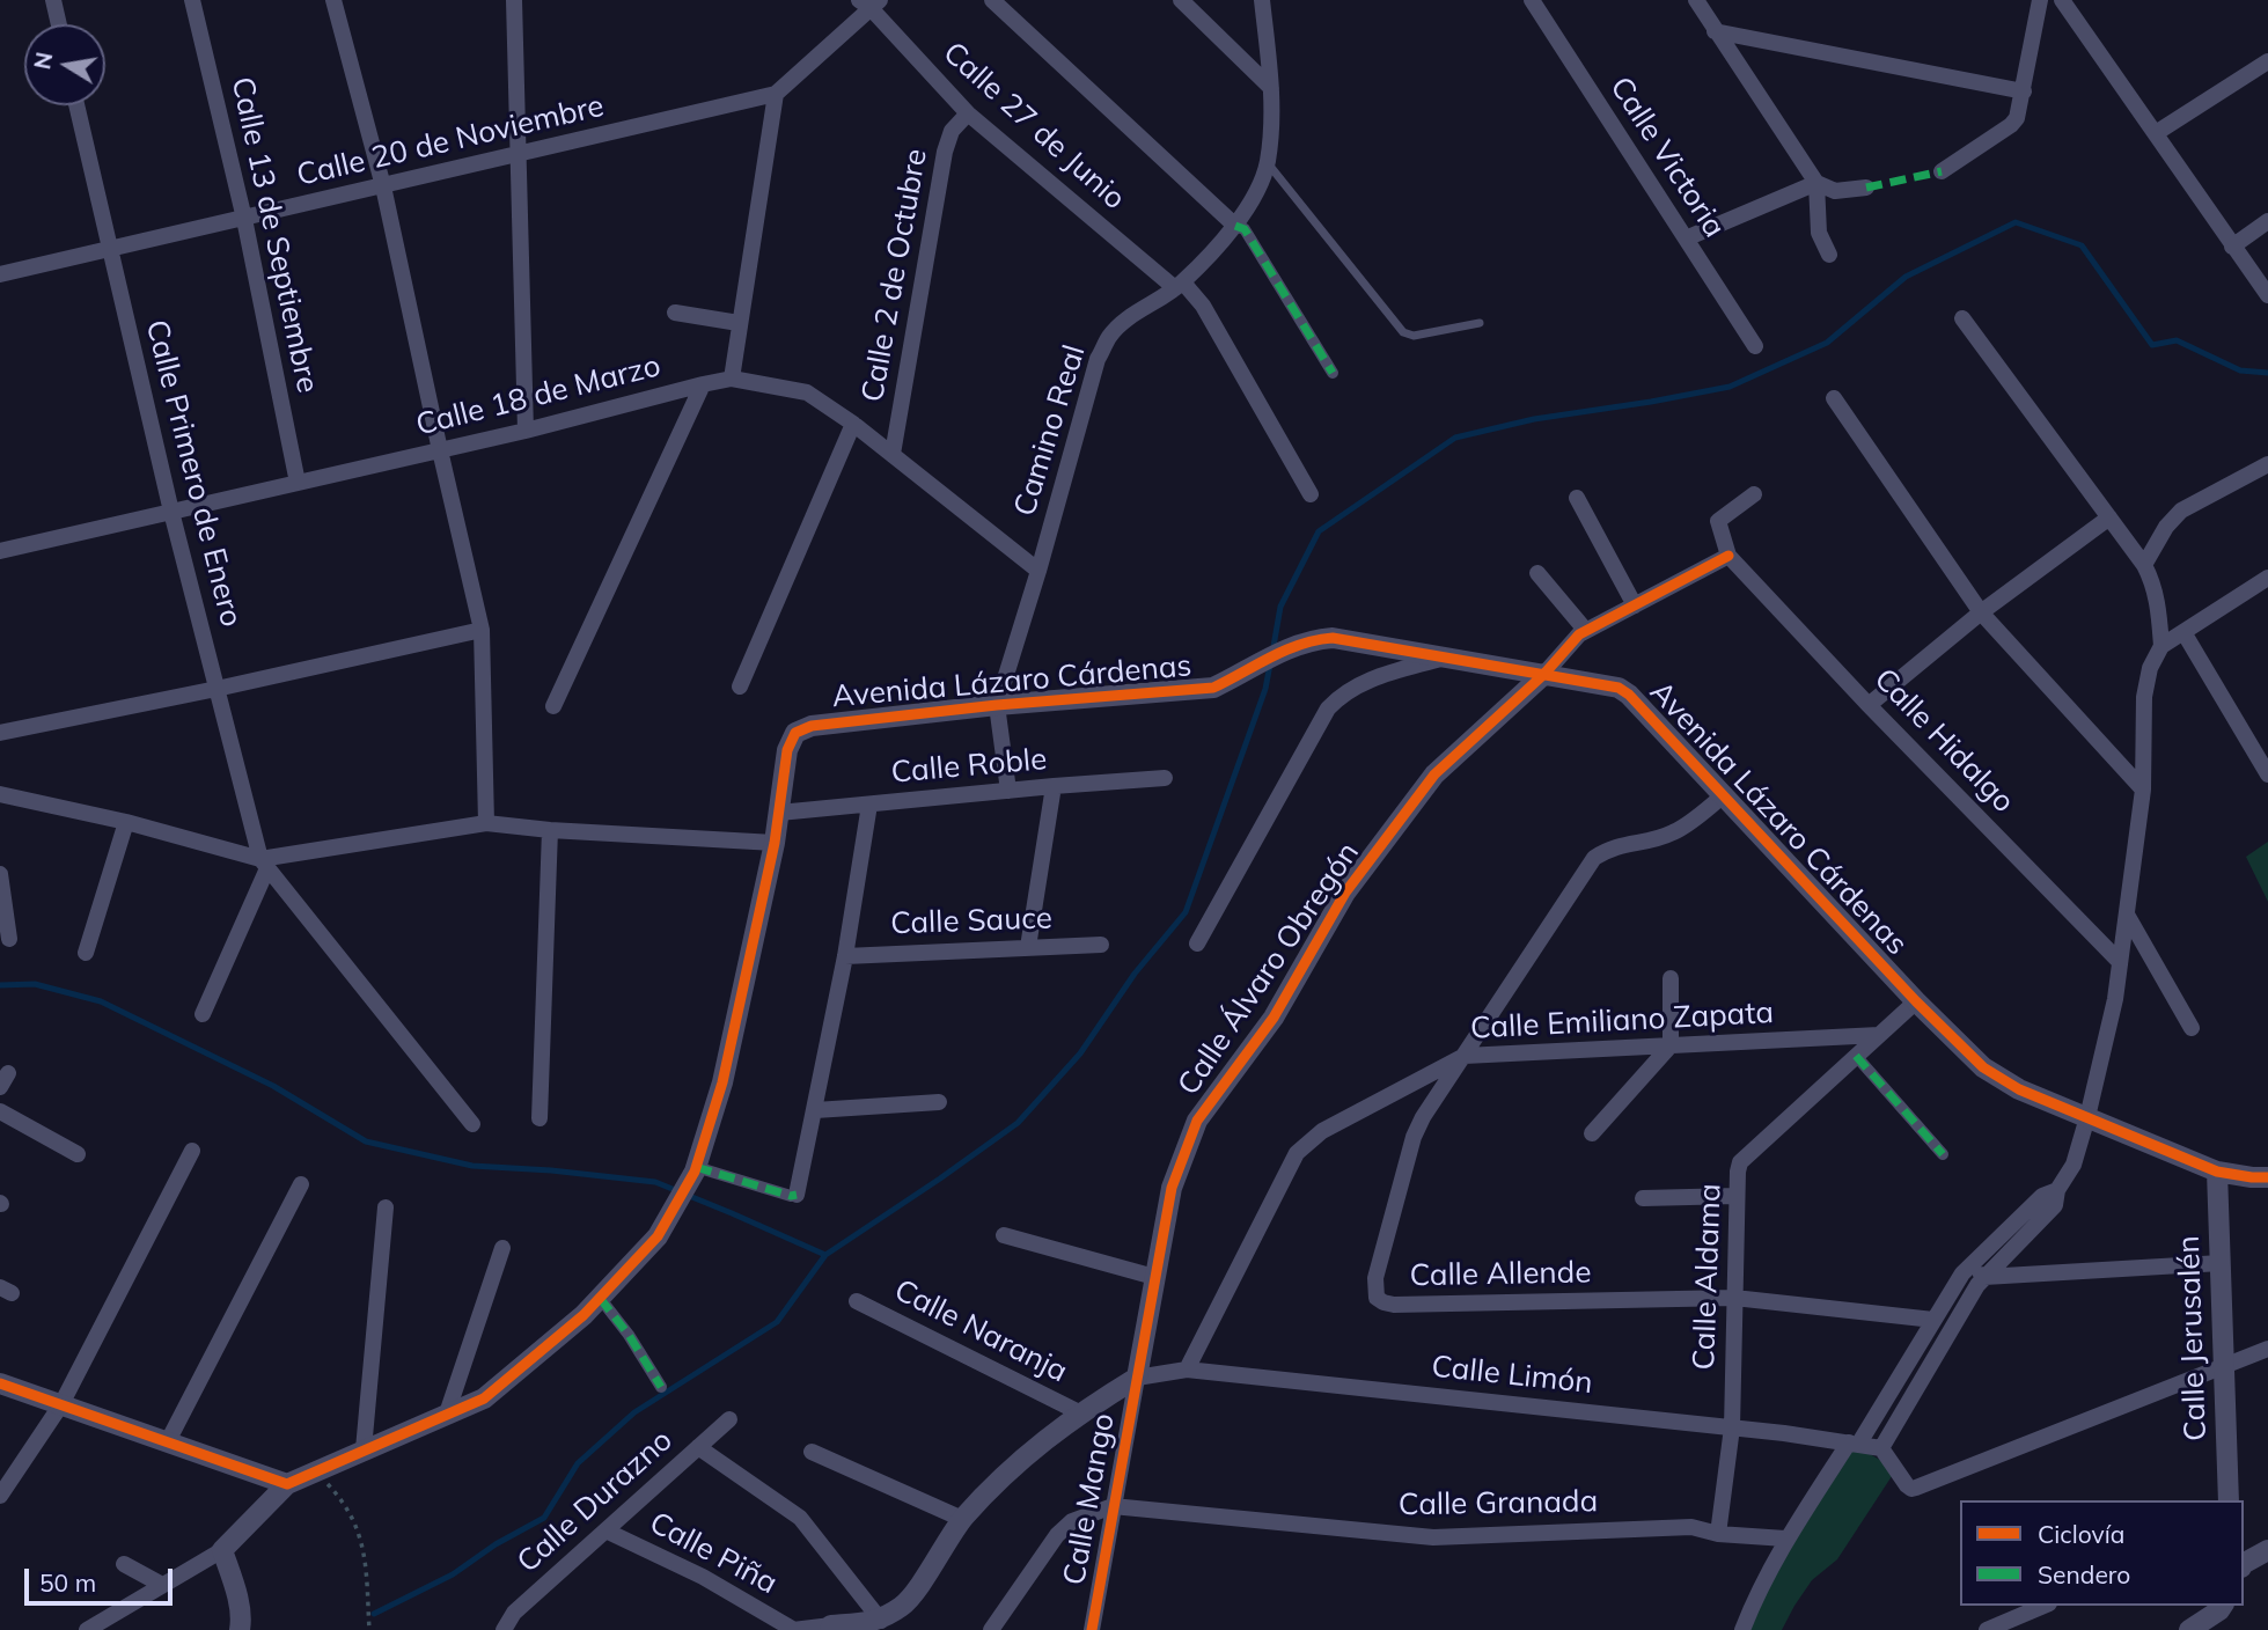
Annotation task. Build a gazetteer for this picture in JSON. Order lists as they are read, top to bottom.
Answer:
{
  "streets": {
    "street": [
      "Calle 27 de Junio",
      "Calle 20 de Noviembre",
      "Calle Victoria",
      "Calle 13 de Septiembre",
      "Calle 2 de Octubre",
      "Calle 18 de Marzo",
      "Camino Real",
      "Calle Primero de Enero",
      "Avenida Lázaro Cárdenas",
      "Calle Hidalgo",
      "Calle Roble",
      "Calle Sauce",
      "Calle Álvaro Obregón",
      "Calle Emiliano Zapata",
      "Calle Allende",
      "Calle Aldama",
      "Calle Naranja",
      "Calle Jerusalén",
      "Calle Limón",
      "Calle Mango",
      "Calle Durazno",
      "Calle Granada",
      "Calle Piña"
    ]
  },
  "crossings": [
    ["Calle 27 de Junio", "Calle 20 de Noviembre"],
    ["Calle 27 de Junio", "Calle 2 de Octubre"],
    ["Calle 27 de Junio", "Camino Real"],
    ["Calle 20 de Noviembre", "Calle 13 de Septiembre"],
    ["Calle 20 de Noviembre", "Calle Primero de Enero"],
    ["Calle 13 de Septiembre", "Calle 18 de Marzo"],
    ["Calle 2 de Octubre", "Calle 18 de Marzo"],
    ["Calle 18 de Marzo", "Camino Real"],
    ["Calle 18 de Marzo", "Calle Primero de Enero"],
    ["Camino Real", "Avenida Lázaro Cárdenas"],
    ["Camino Real", "Calle Roble"],
    ["Avenida Lázaro Cárdenas", "Calle Roble"],
    ["Avenida Lázaro Cárdenas", "Calle Álvaro Obregón"],
    ["Avenida Lázaro Cárdenas", "Calle Allende"],
    ["Avenida Lázaro Cárdenas", "Calle Aldama"],
    ["Avenida Lázaro Cárdenas", "Calle Jerusalén"],
    ["Calle Hidalgo", "Calle Álvaro Obregón"],
    ["Calle Roble", "Calle Sauce"],
    ["Calle Álvaro Obregón", "Calle Limón"],
    ["Calle Álvaro Obregón", "Calle Mango"],
    ["Calle Emiliano Zapata", "Calle Allende"],
    ["Calle Emiliano Zapata", "Calle Aldama"],
    ["Calle Emiliano Zapata", "Calle Limón"],
    ["Calle Allende", "Calle Aldama"],
    ["Calle Aldama", "Calle Limón"],
    ["Calle Aldama", "Calle Granada"],
    ["Calle Limón", "Calle Mango"],
    ["Calle Mango", "Calle Granada"],
    ["Calle Durazno", "Calle Piña"]
  ],
  "legend": ["Ciclovía", "Sendero"],
  "scale_bar": "50 m",
  "north": "left"
}
